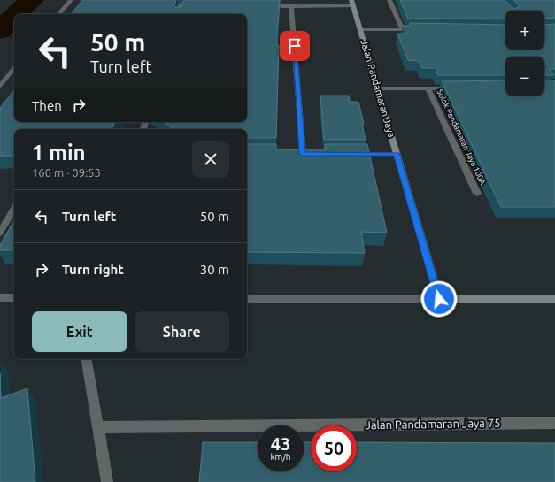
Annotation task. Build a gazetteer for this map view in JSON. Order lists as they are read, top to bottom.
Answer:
{
  "streets": {
    "main road": ["Jalan Pandamaran Jaya"],
    "street": ["Solok Pandamaran Jaya 100A", "Jalan Pandamaran Jaya 75"]
  },
  "page": {
    "map_buttons": ["+", "−"],
    "turn": ["50 m", "Turn left"],
    "then": "Then",
    "heading": ["1 min", "160 m · 09:53"],
    "list": [
      {
        "name": "Turn left",
        "value": "50 m"
      },
      {
        "name": "Turn right",
        "value": "30 m"
      }
    ],
    "buttons": ["Exit", "Share"],
    "speed": "43 km/h",
    "limit": "50"
  }
}
